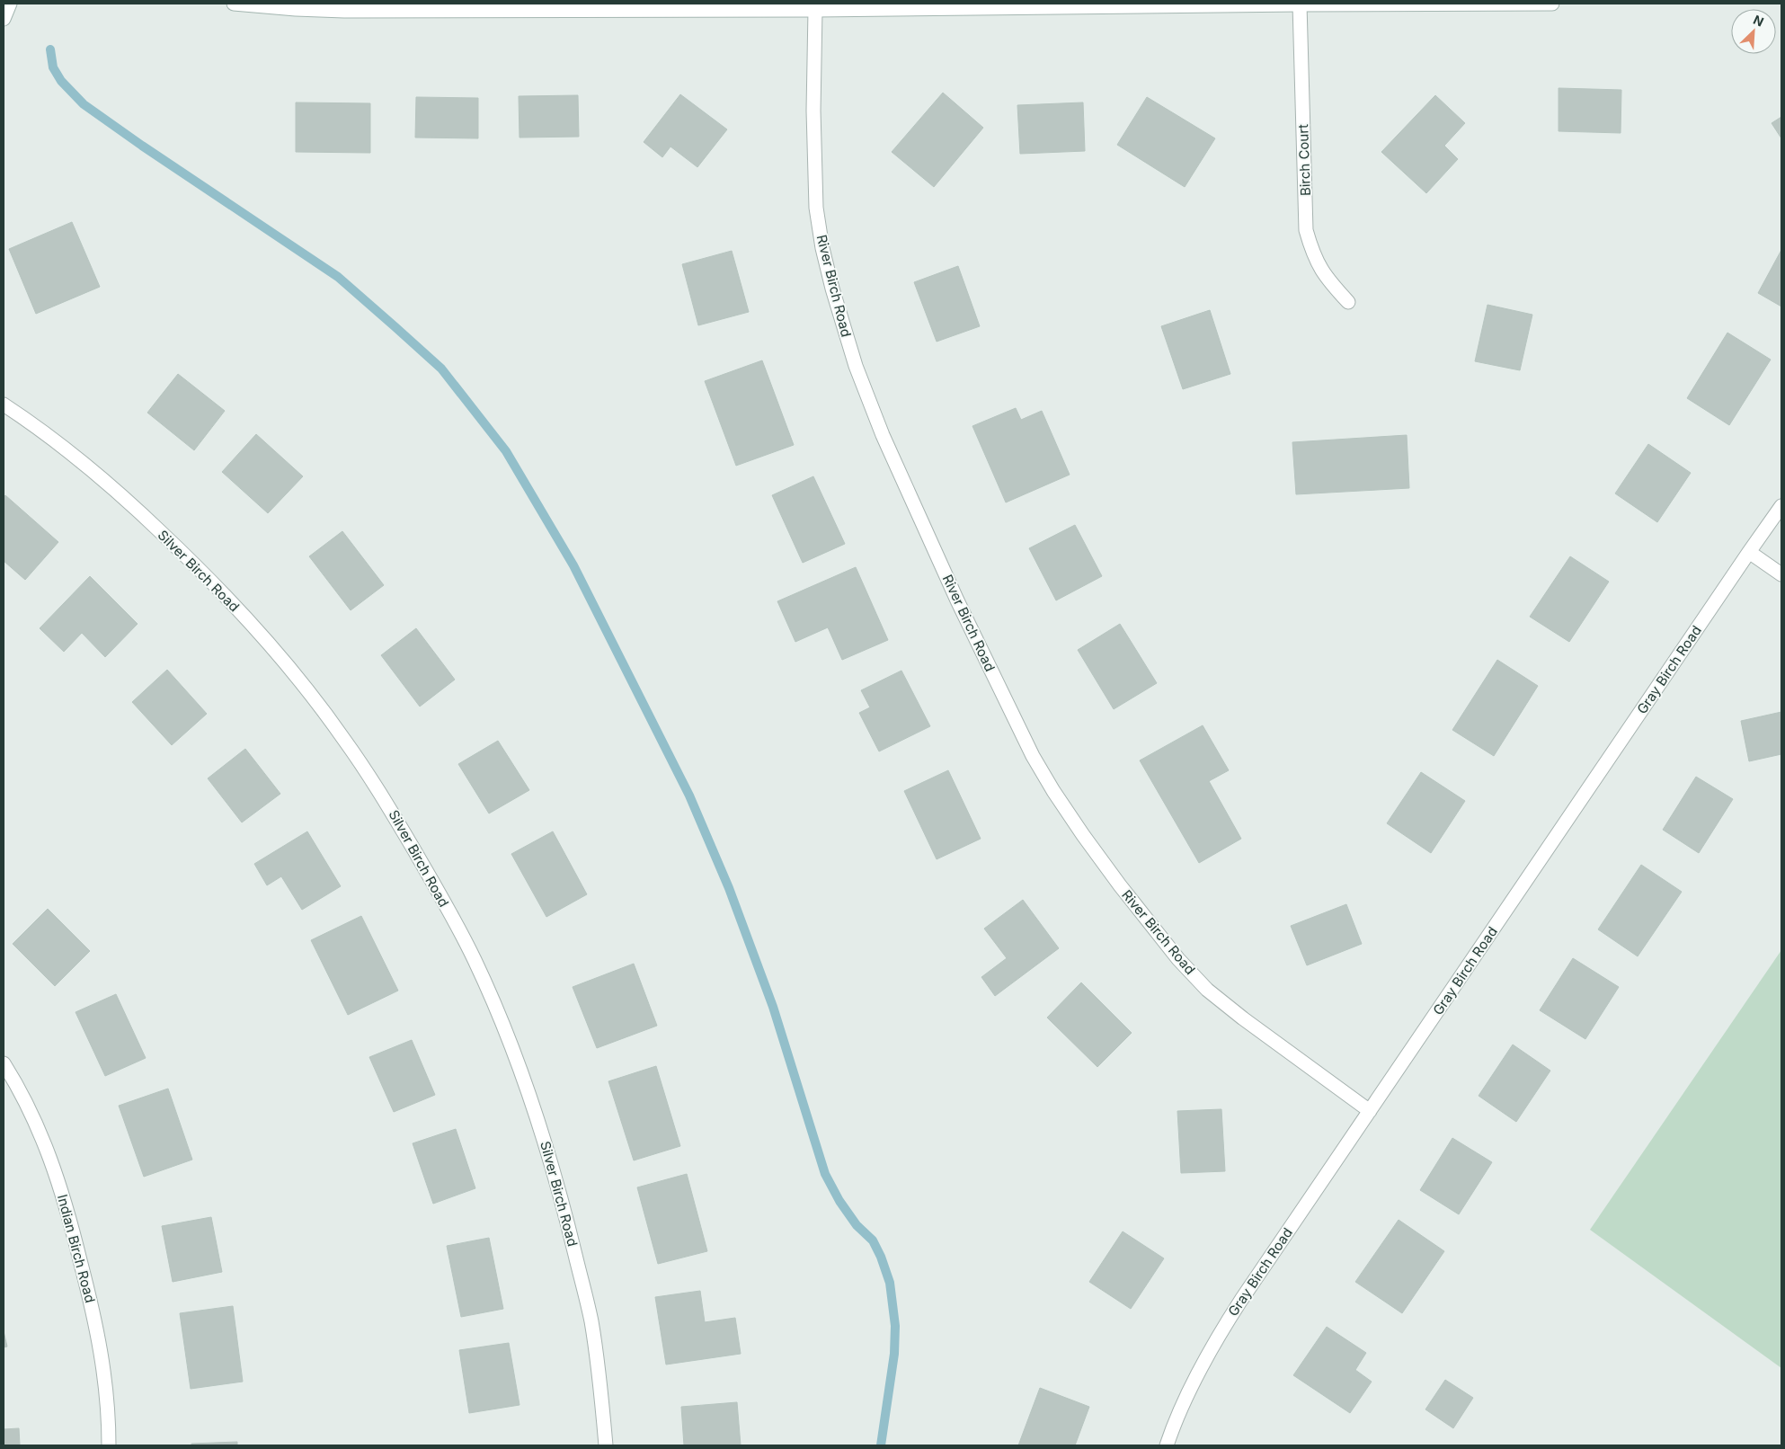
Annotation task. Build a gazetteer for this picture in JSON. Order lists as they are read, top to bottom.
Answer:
{
  "streets": {
    "street": [
      "Birch Court",
      "River Birch Road",
      "Silver Birch Road",
      "Gray Birch Road",
      "Indian Birch Road"
    ]
  },
  "crossings": [
    ["River Birch Road", "Gray Birch Road"]
  ],
  "north": "top right"
}
